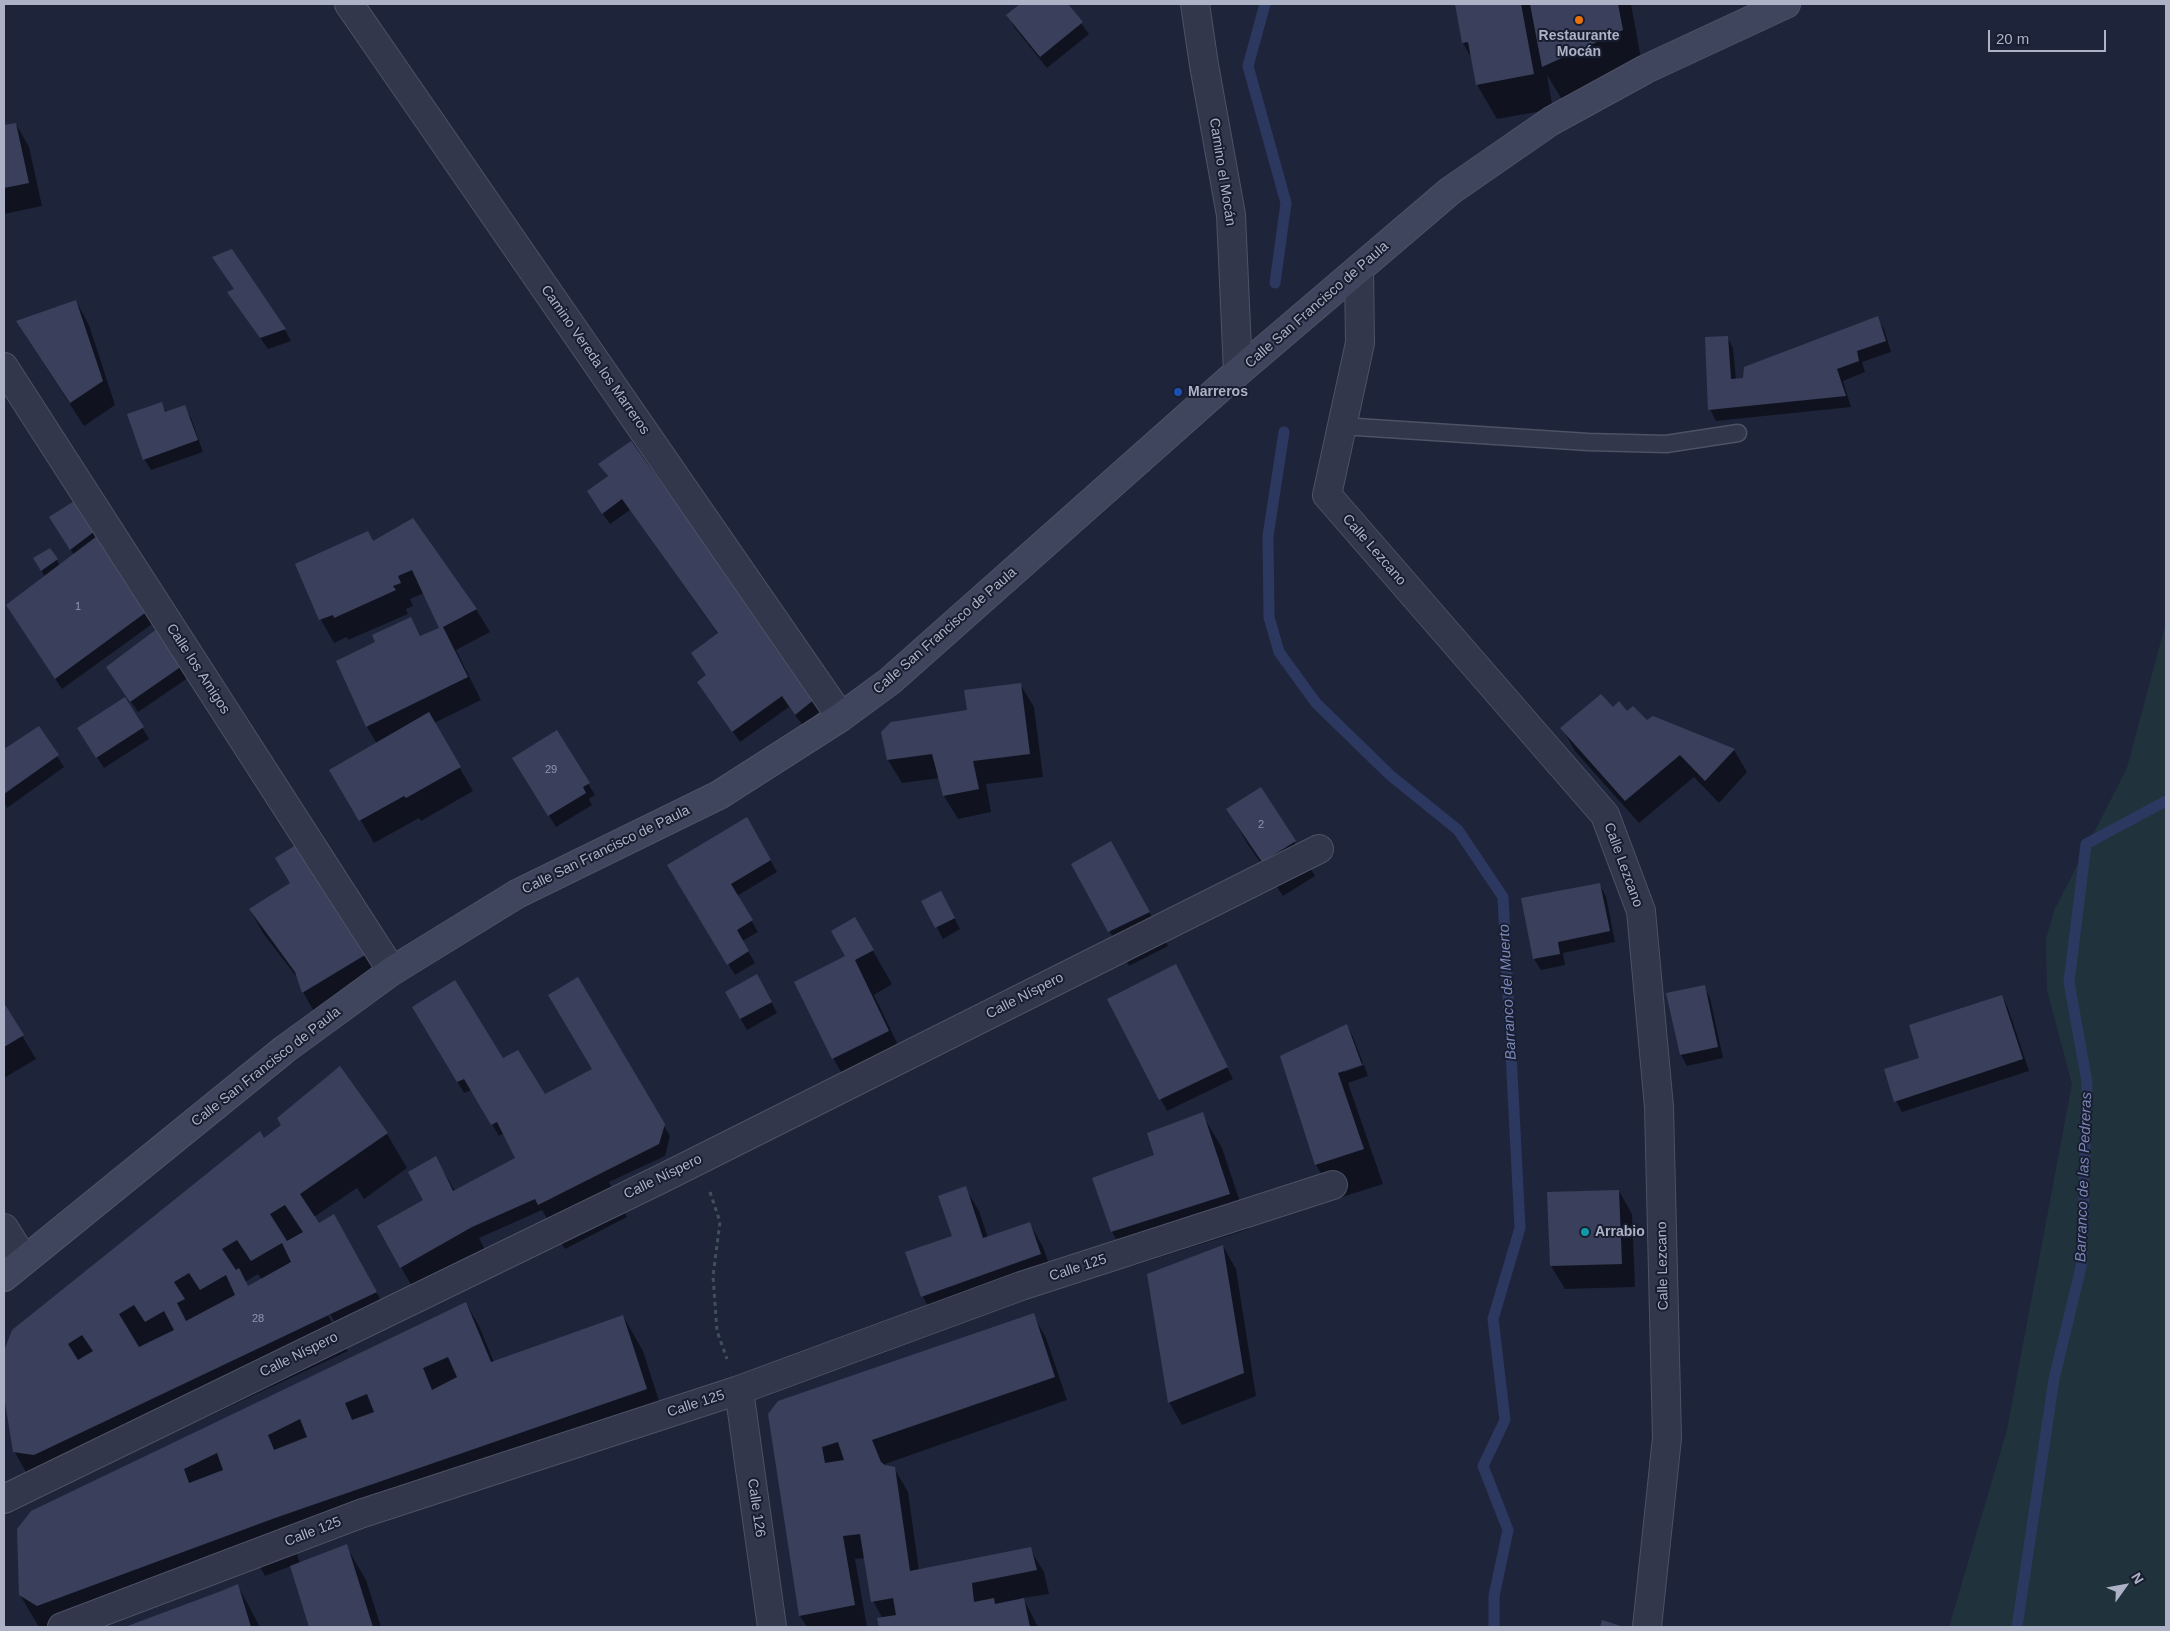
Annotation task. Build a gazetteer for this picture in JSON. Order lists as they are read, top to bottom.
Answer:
{
  "streets": {
    "main road": ["Calle San Francisco de Paula"],
    "street": [
      "Camino el Mocán",
      "Camino Vereda los Marreros",
      "Calle Lezcano",
      "Calle los Amigos",
      "Calle Níspero",
      "Calle 125",
      "Calle 126"
    ]
  },
  "crossings": [
    ["Camino el Mocán", "Calle San Francisco de Paula"],
    ["Calle San Francisco de Paula", "Camino Vereda los Marreros"],
    ["Calle San Francisco de Paula", "Calle Lezcano"],
    ["Calle San Francisco de Paula", "Calle los Amigos"],
    ["Calle 125", "Calle 126"]
  ],
  "water": ["Barranco del Muerto", "Barranco de las Pedreras"],
  "places": ["Restaurante Mocán", "Marreros", "Arrabio"],
  "house_numbers": [
    "1",
    "29",
    "2",
    "28"
  ],
  "scale_bar": "20 m",
  "north": "top right"
}
